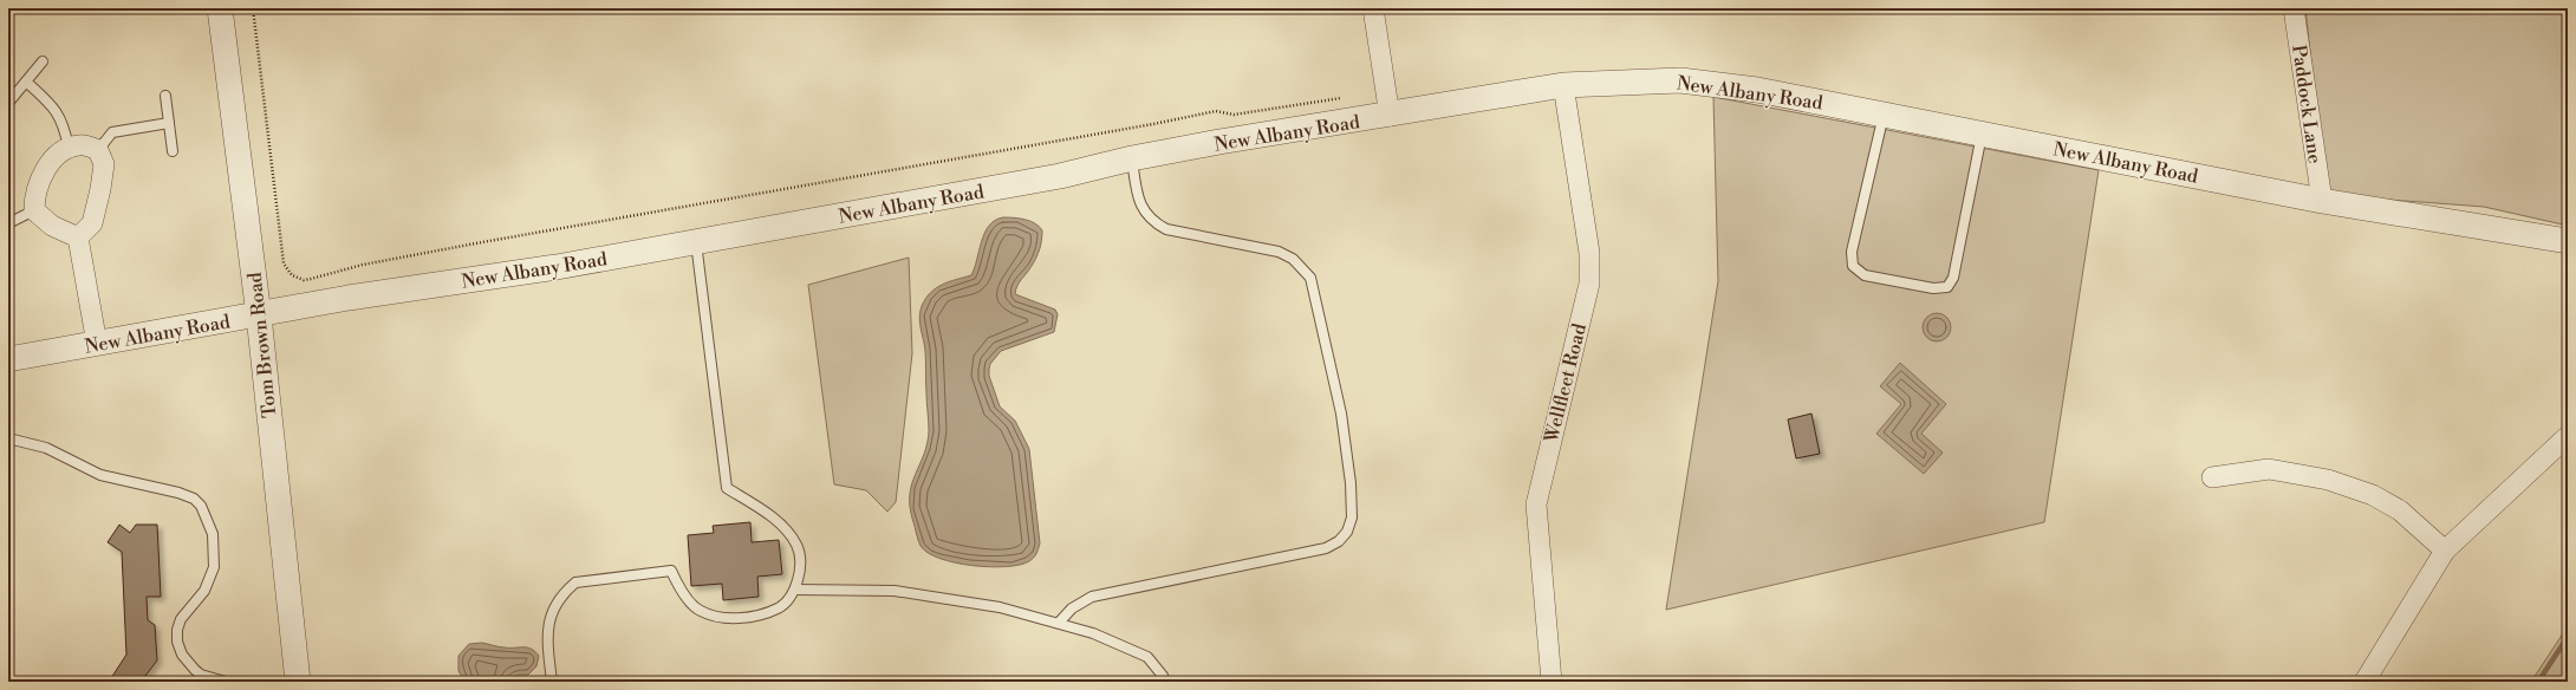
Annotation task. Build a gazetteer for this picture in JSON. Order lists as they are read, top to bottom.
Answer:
{
  "streets": {
    "street": [
      "New Albany Road",
      "Paddock Lane",
      "Tom Brown Road",
      "Wellfleet Road"
    ]
  },
  "crossings": [
    ["New Albany Road", "Paddock Lane"],
    ["New Albany Road", "Tom Brown Road"],
    ["New Albany Road", "Wellfleet Road"]
  ]
}
